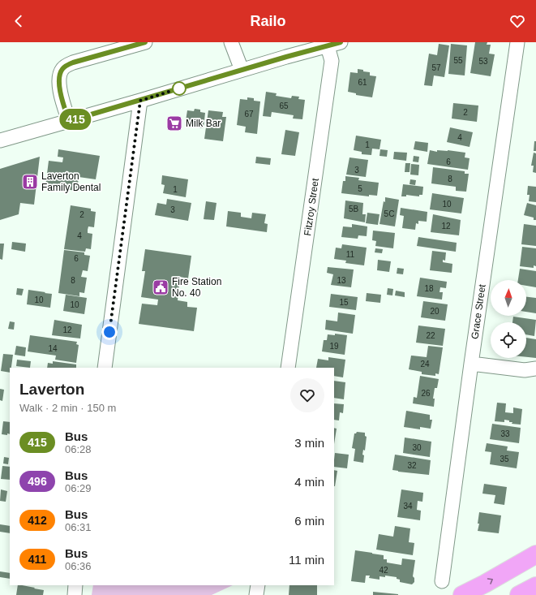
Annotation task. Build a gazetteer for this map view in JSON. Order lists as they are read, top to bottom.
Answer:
{
  "streets": {
    "street": ["Fitzroy Street", "Grace Street"]
  },
  "places": {
    "supermarket": ["Milk Bar"],
    "building": ["Laverton Family Dental"],
    "public building": ["Fire Station No. 40"]
  },
  "lines": ["bus line 415"],
  "house_numbers": [
    "55",
    "53",
    "57",
    "61",
    "65",
    "2",
    "67",
    "4",
    "1",
    "6",
    "3",
    "8",
    "5",
    "1",
    "10",
    "5B",
    "3",
    "5C",
    "2",
    "12",
    "4",
    "11",
    "6",
    "8",
    "13",
    "18",
    "10",
    "15",
    "10",
    "20",
    "12",
    "22",
    "19",
    "14",
    "24",
    "26",
    "33",
    "30",
    "35",
    "32",
    "34",
    "42"
  ],
  "north": "top",
  "page": {
    "header": "Railo",
    "on_map": "415",
    "heading": ["Laverton", "Walk · 2 min · 150 m"],
    "list": [
      {
        "mark": "415",
        "name": "Bus",
        "note": "06:28",
        "value": "3 min"
      },
      {
        "mark": "496",
        "name": "Bus",
        "note": "06:29",
        "value": "4 min"
      },
      {
        "mark": "412",
        "name": "Bus",
        "note": "06:31",
        "value": "6 min"
      },
      {
        "mark": "411",
        "name": "Bus",
        "note": "06:36",
        "value": "11 min"
      }
    ]
  }
}
